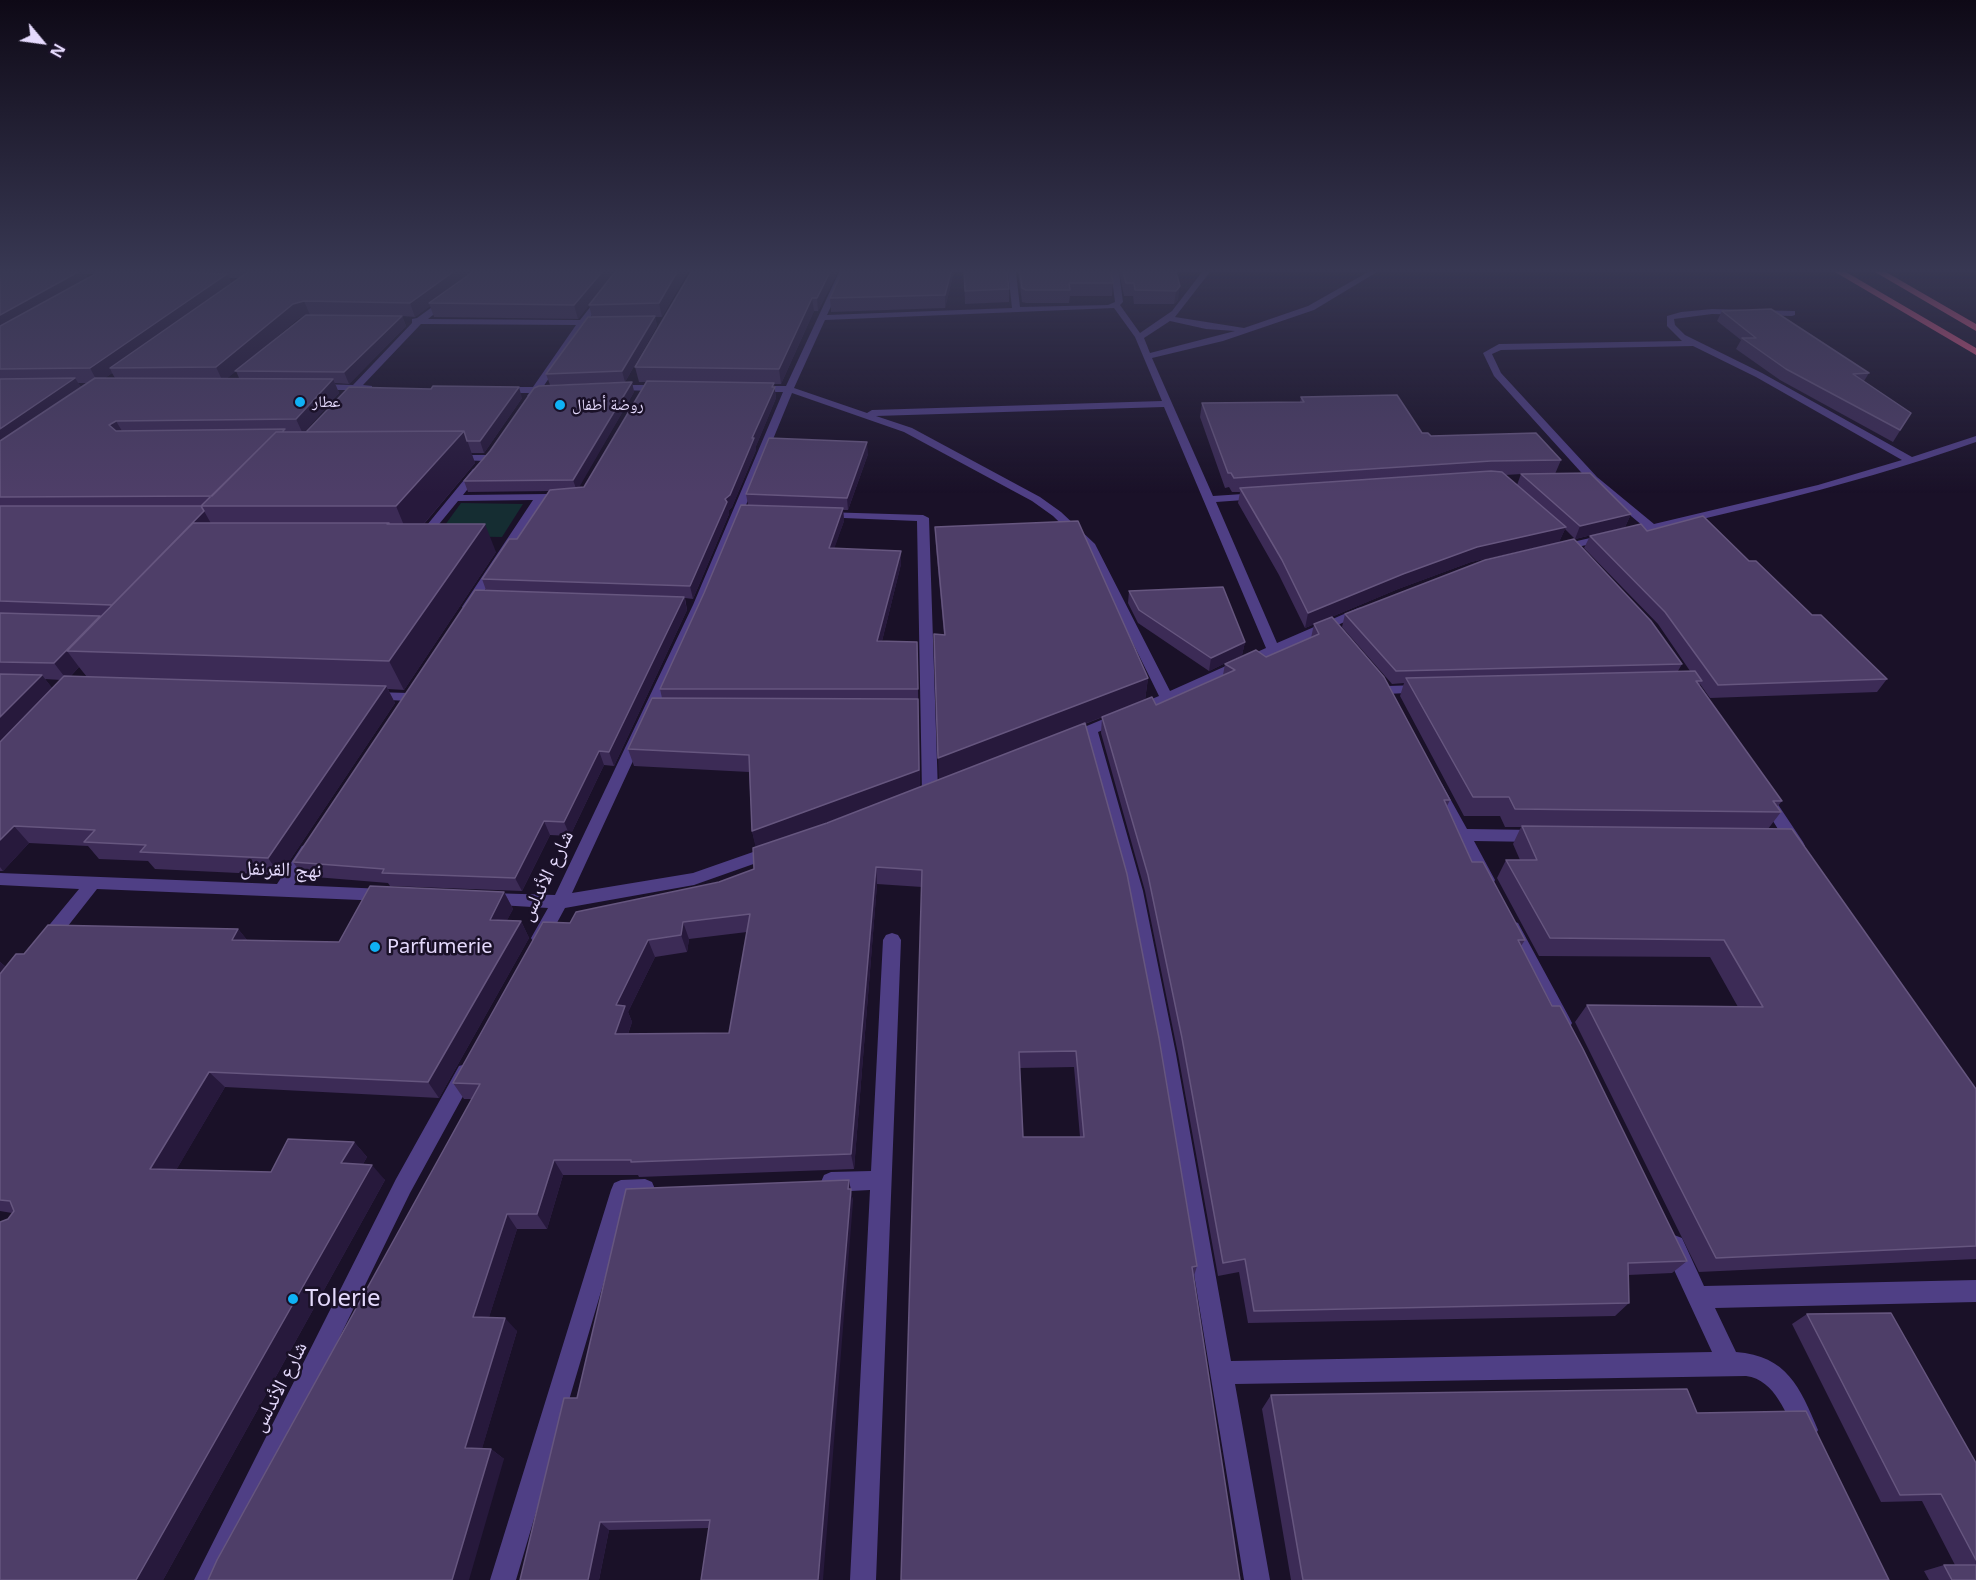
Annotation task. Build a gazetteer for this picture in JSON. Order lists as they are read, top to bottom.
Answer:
{
  "streets": {
    "street": ["نهج القرنفل", "شارع الأندلس"]
  },
  "places": [
    "عطار",
    "روضة أطفال",
    "Parfumerie",
    "Tolerie"
  ],
  "north": "bottom right"
}
